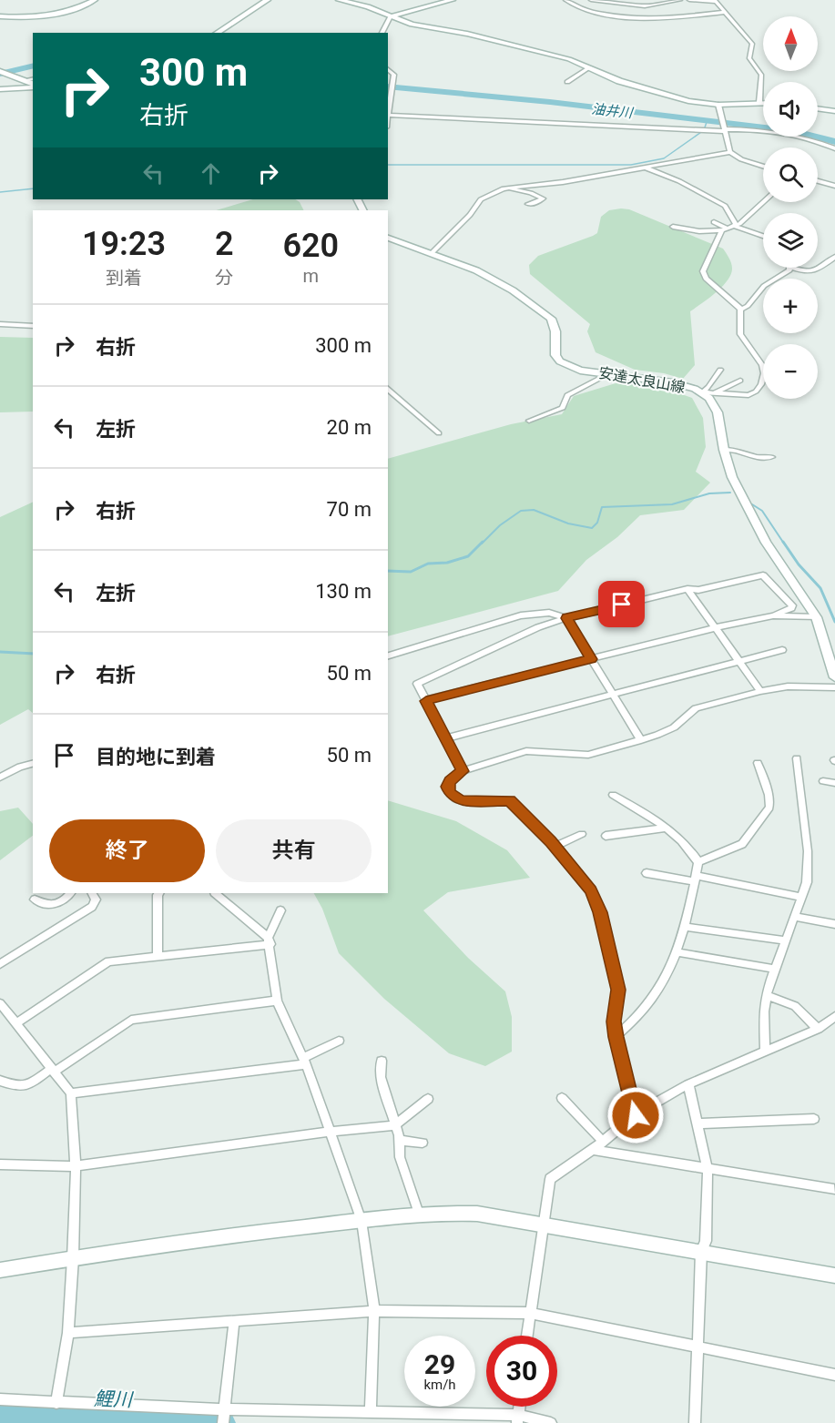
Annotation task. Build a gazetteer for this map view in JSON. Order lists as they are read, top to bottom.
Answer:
{
  "streets": {
    "street": ["安達太良山線"]
  },
  "water": ["油井川", "鯉川"],
  "north": "top",
  "page": {
    "map_buttons": ["+", "−"],
    "turn": ["300 m", "右折"],
    "eta": [
      "19:23",
      "到着",
      "2",
      "分",
      "620",
      "m"
    ],
    "list": [
      {
        "name": "右折",
        "value": "300 m"
      },
      {
        "name": "左折",
        "value": "20 m"
      },
      {
        "name": "右折",
        "value": "70 m"
      },
      {
        "name": "左折",
        "value": "130 m"
      },
      {
        "name": "右折",
        "value": "50 m"
      },
      {
        "name": "目的地に到着",
        "value": "50 m"
      }
    ],
    "buttons": ["終了", "共有"],
    "speed": "29 km/h",
    "limit": "30"
  }
}
